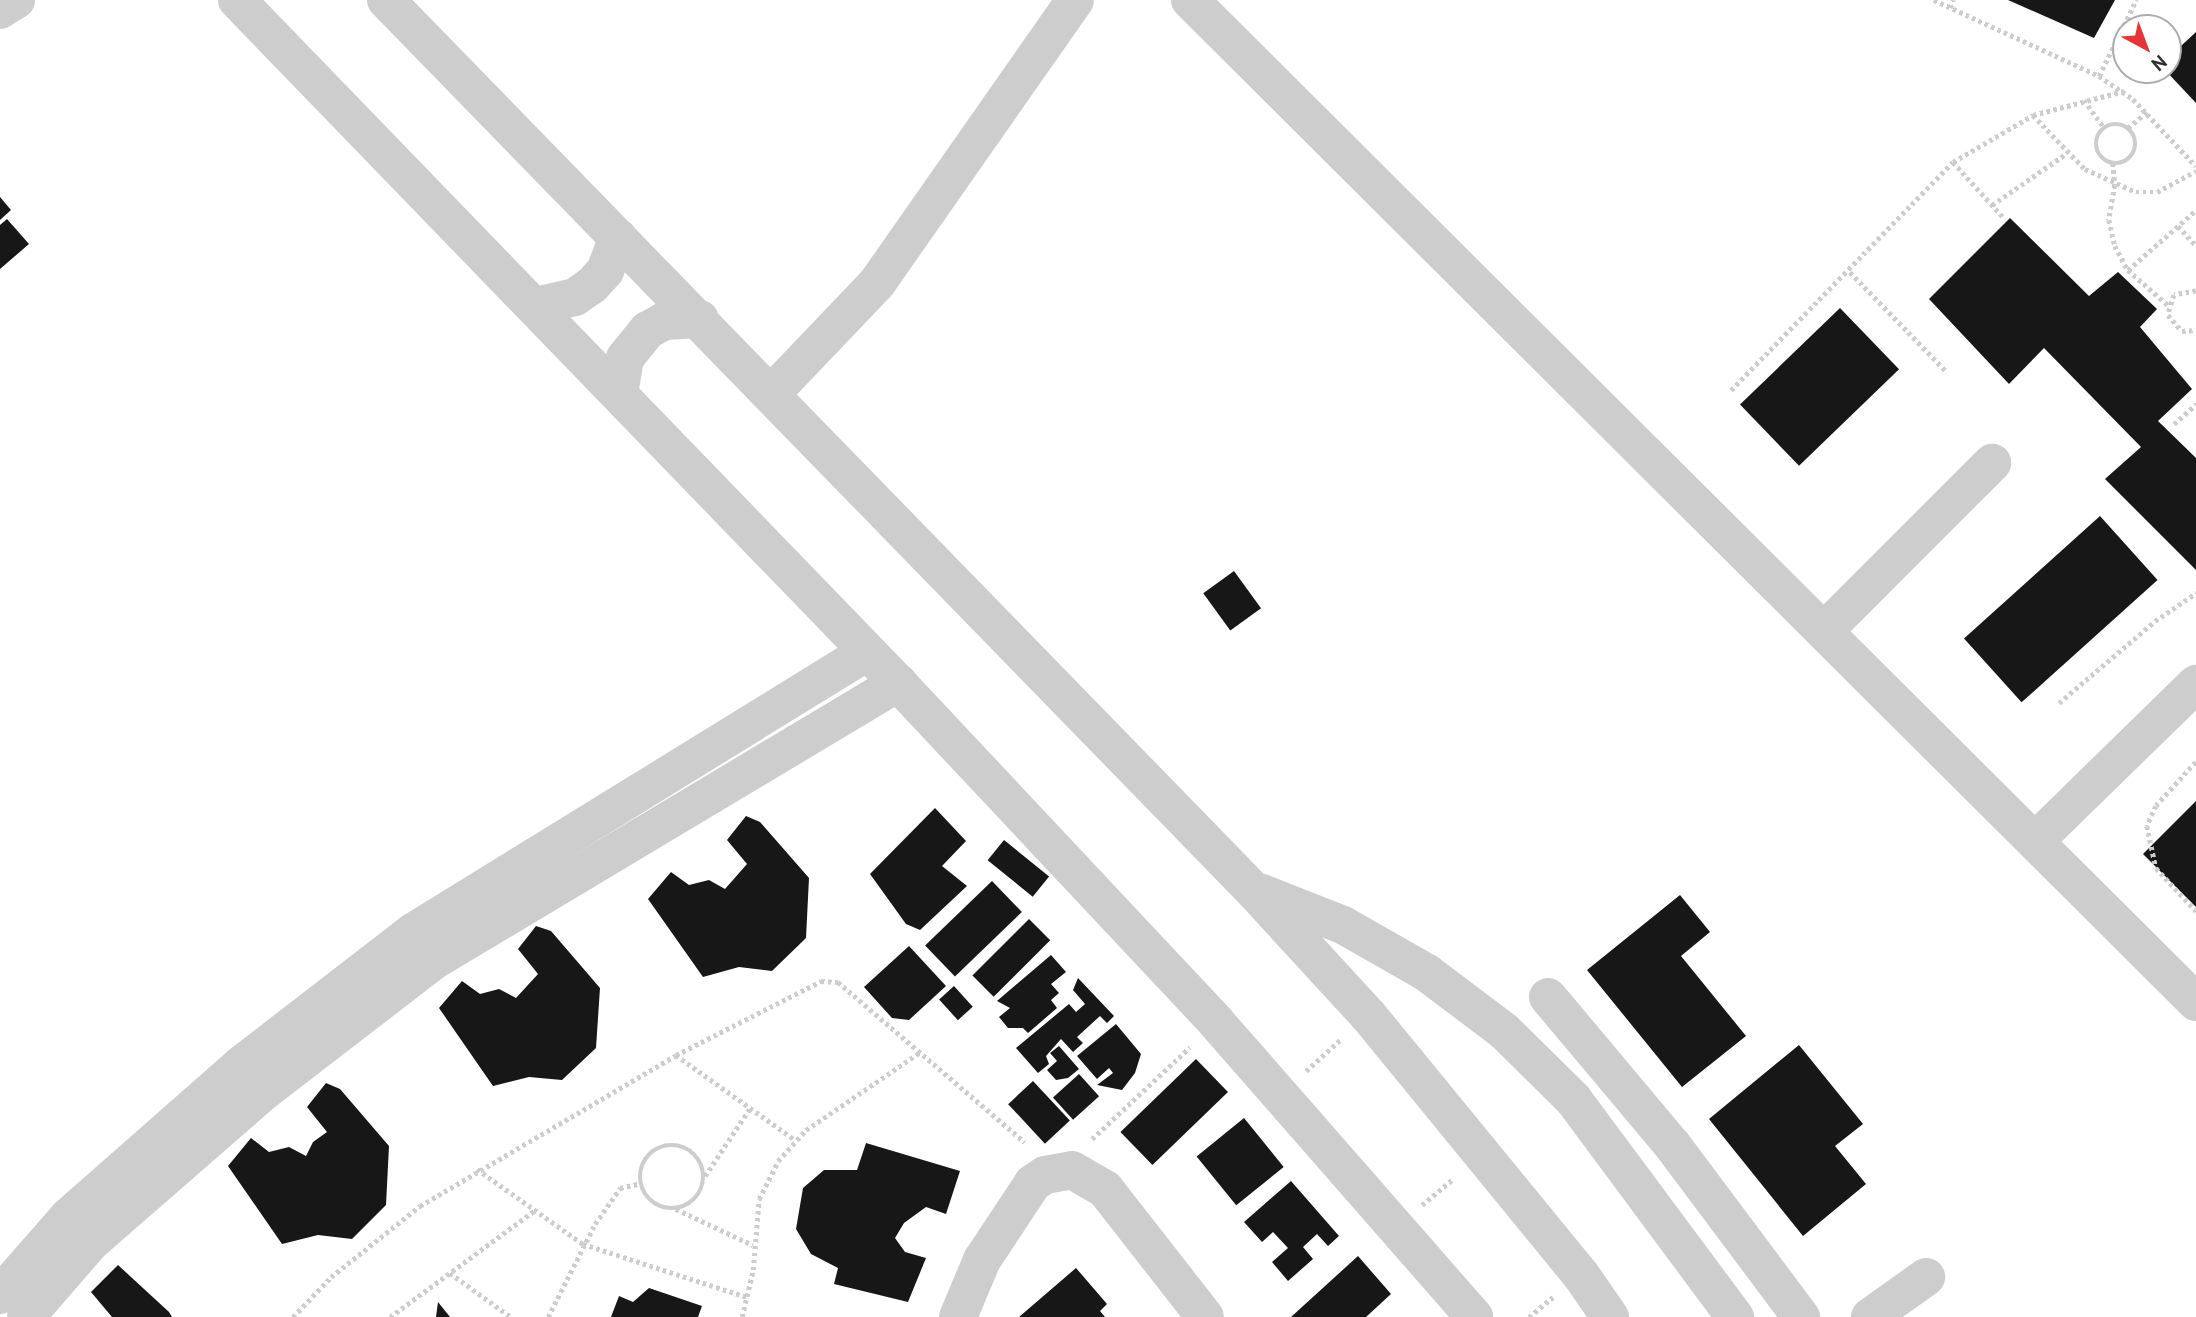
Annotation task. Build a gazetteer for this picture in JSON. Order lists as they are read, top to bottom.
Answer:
{
  "north": "bottom right"
}
